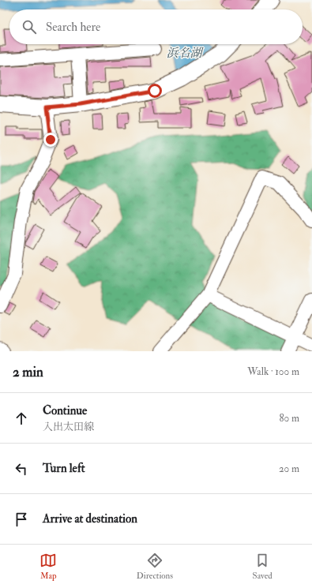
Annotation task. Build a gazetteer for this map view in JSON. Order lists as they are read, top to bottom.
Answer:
{
  "water": ["浜名湖"],
  "page": {
    "search": "Search here",
    "heading": ["2 min", "Walk · 100 m"],
    "list": [
      ["Continue", "入出太田線", "80 m"],
      ["Turn left", "20 m"],
      "Arrive at destination"
    ],
    "nav": ["Map", "Directions", "Saved"]
  }
}
